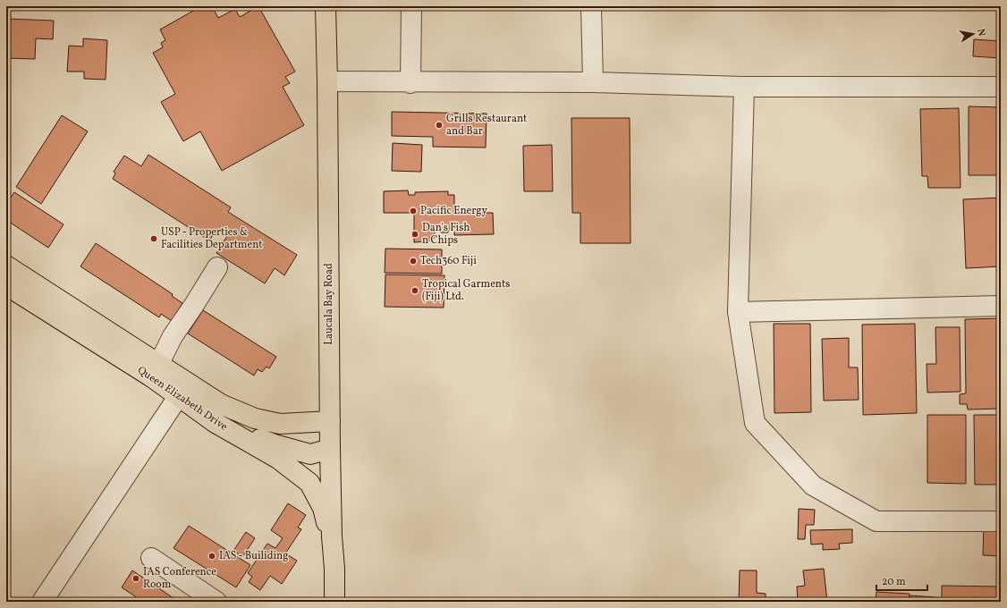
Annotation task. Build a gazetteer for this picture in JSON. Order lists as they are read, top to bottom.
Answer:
{
  "streets": {
    "main road": ["Laucala Bay Road", "Queen Elizabeth Drive"]
  },
  "crossings": [
    ["Laucala Bay Road", "Queen Elizabeth Drive"]
  ],
  "places": [
    "Grills Restaurant and Bar",
    "Pacific Energy",
    "Dan's Fish n Chips",
    "USP - Properties & Facilities Department",
    "Tech360 Fiji",
    "Tropical Garments (Fiji) Ltd.",
    "IAS - Builiding",
    "IAS Conference Room"
  ],
  "scale_bar": "20 m",
  "north": "right"
}
